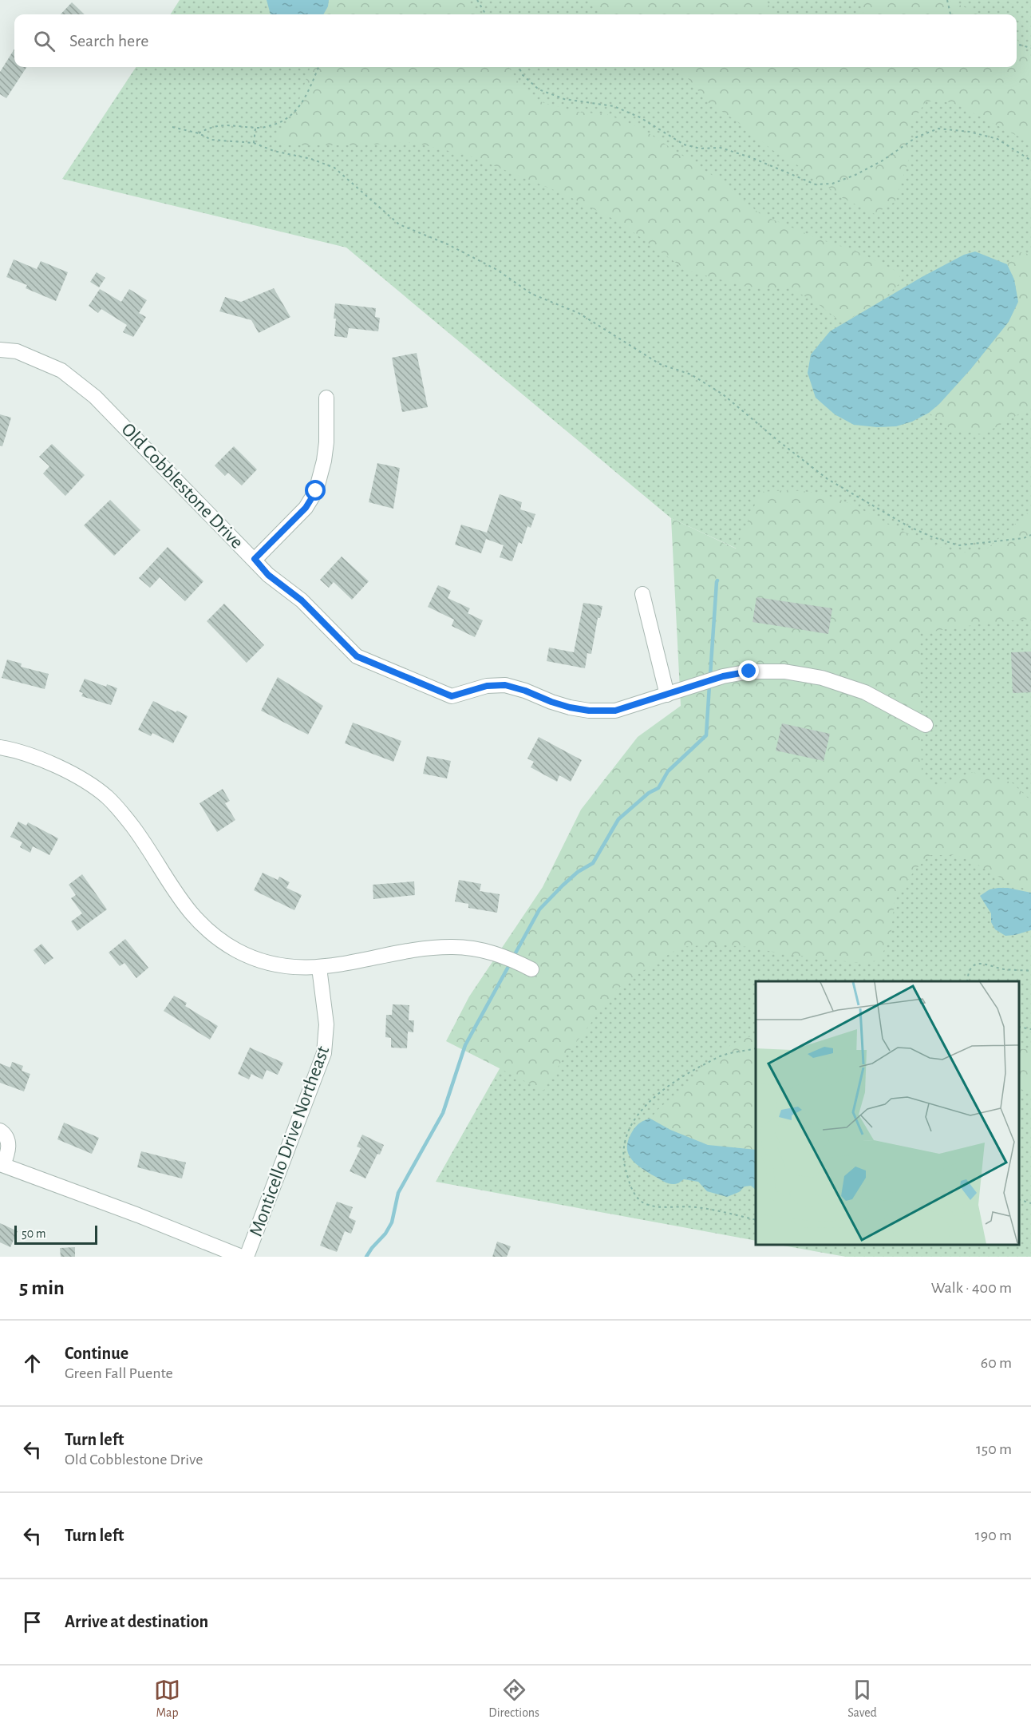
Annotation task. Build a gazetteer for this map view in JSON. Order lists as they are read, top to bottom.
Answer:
{
  "streets": {
    "street": ["Old Cobblestone Drive", "Monticello Drive Northeast"]
  },
  "scale_bar": "50 m",
  "page": {
    "search": "Search here",
    "scale": "50 m",
    "heading": ["5 min", "Walk · 400 m"],
    "list": [
      ["Continue", "Green Fall Puente", "60 m"],
      ["Turn left", "Old Cobblestone Drive", "150 m"],
      ["Turn left", "190 m"],
      "Arrive at destination"
    ],
    "nav": ["Map", "Directions", "Saved"]
  }
}
